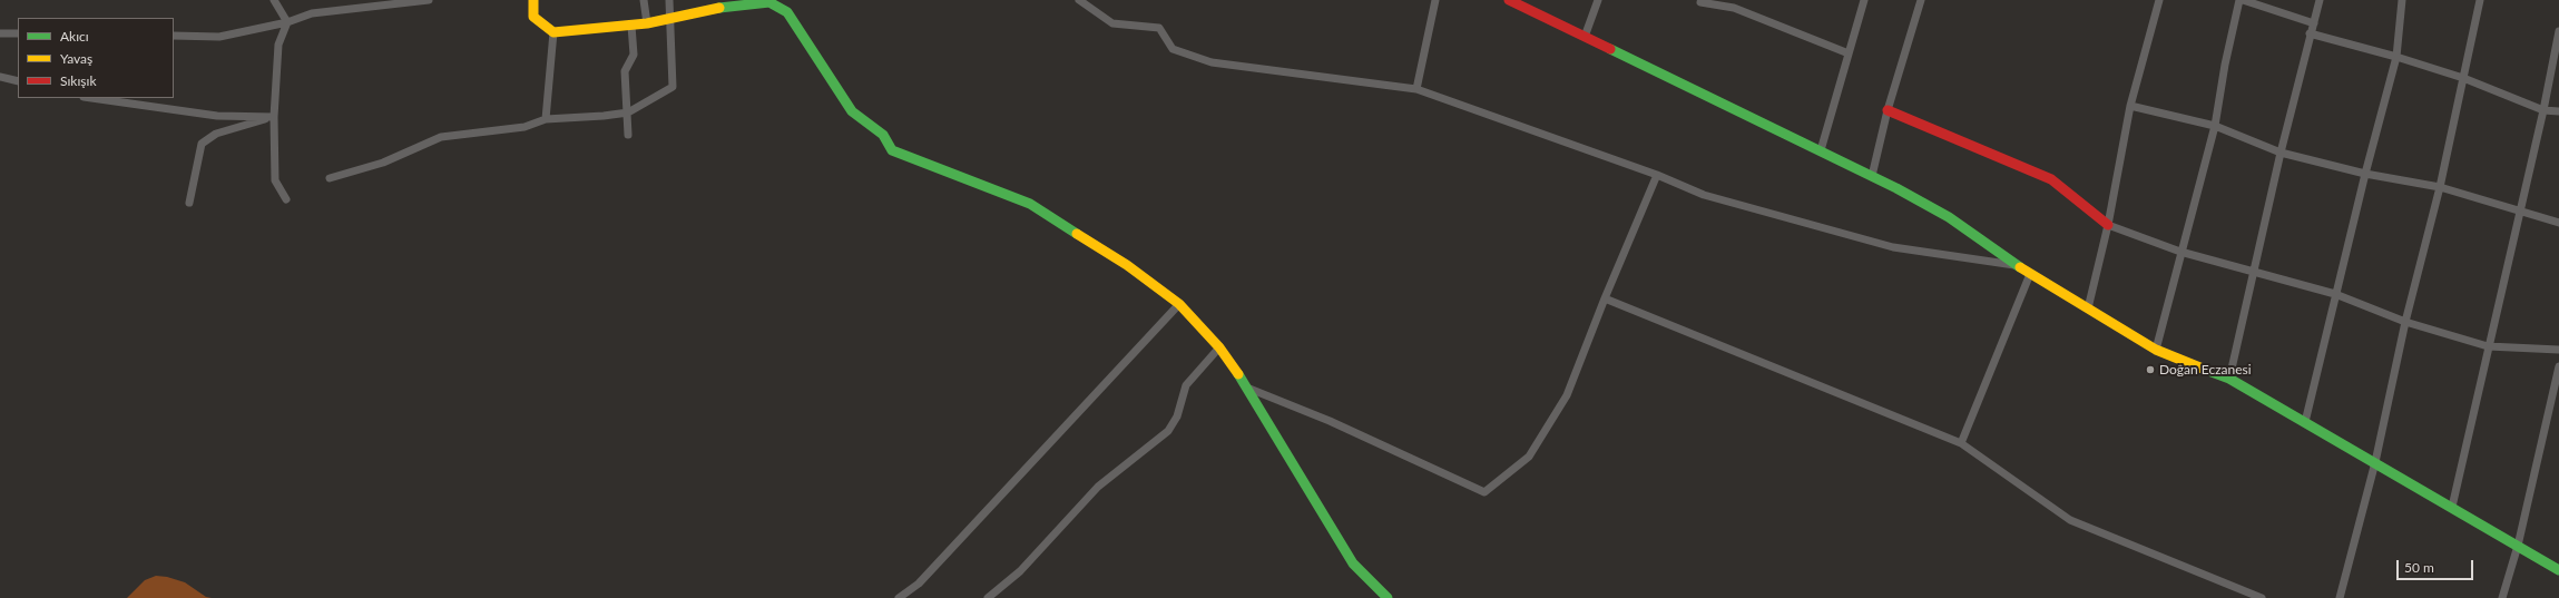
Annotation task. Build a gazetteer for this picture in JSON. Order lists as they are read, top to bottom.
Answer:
{
  "places": ["Doğan Eczanesi"],
  "legend": ["Akıcı", "Yavaş", "Sıkışık"],
  "scale_bar": "50 m"
}
